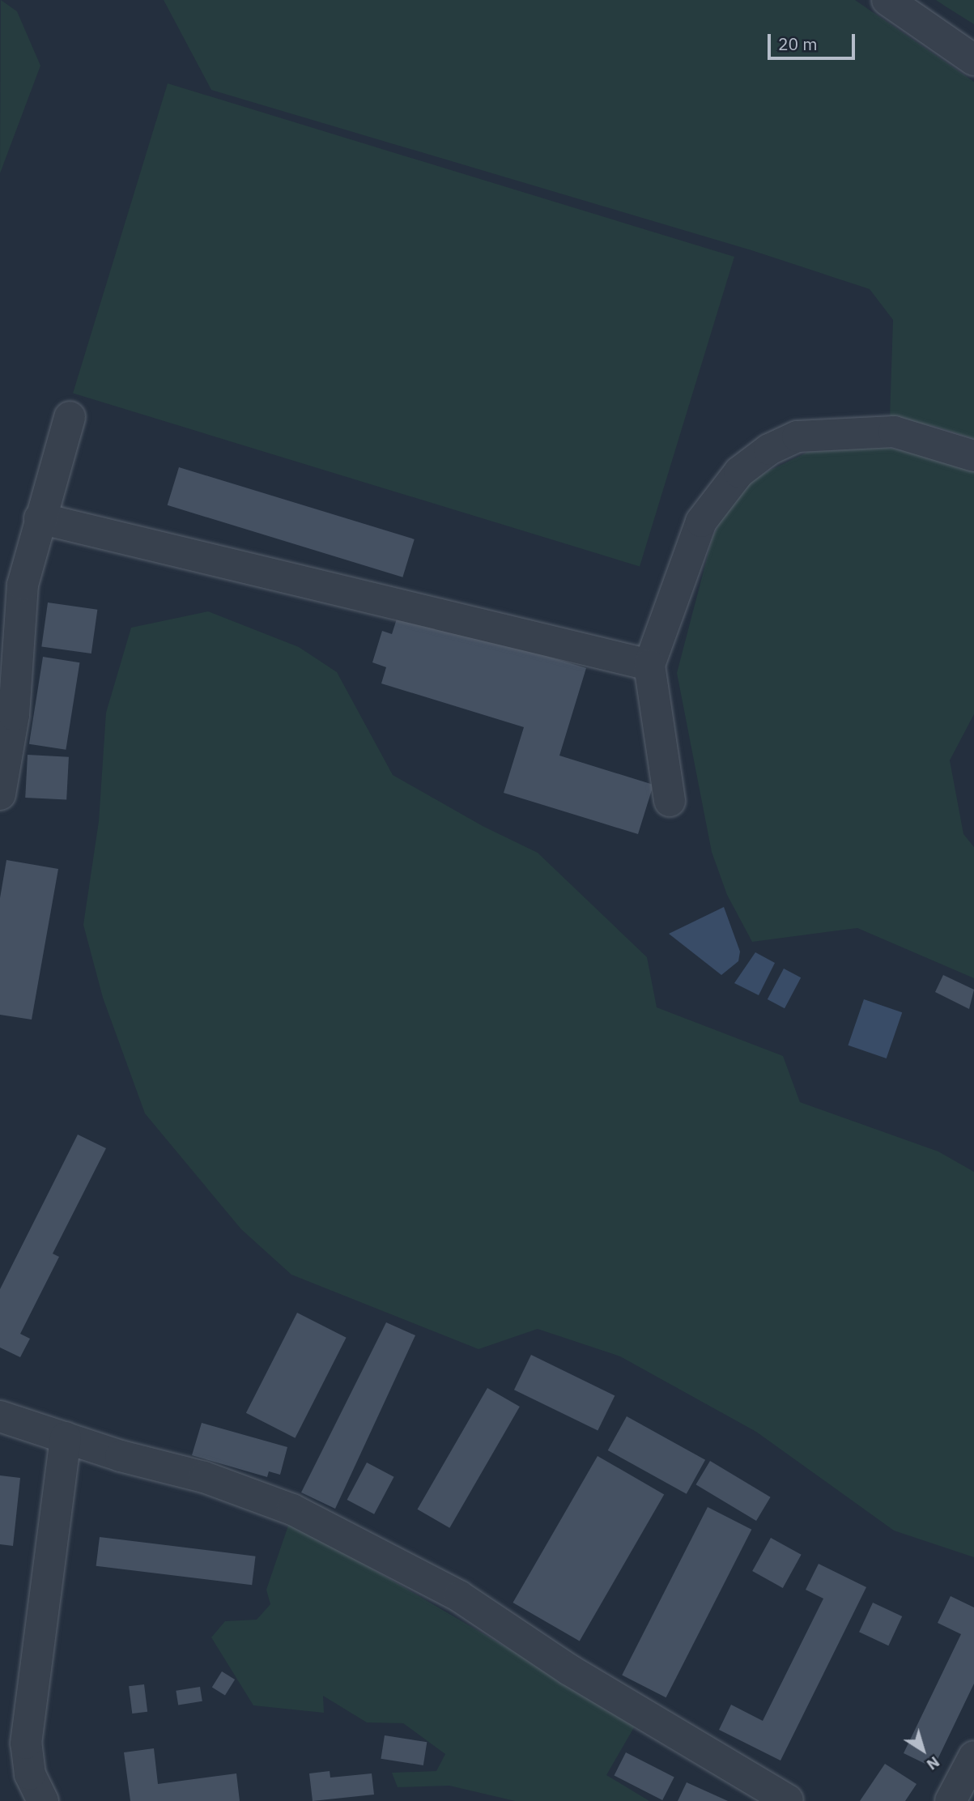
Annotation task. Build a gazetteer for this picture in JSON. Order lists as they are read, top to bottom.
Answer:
{
  "scale_bar": "20 m",
  "north": "bottom right"
}
